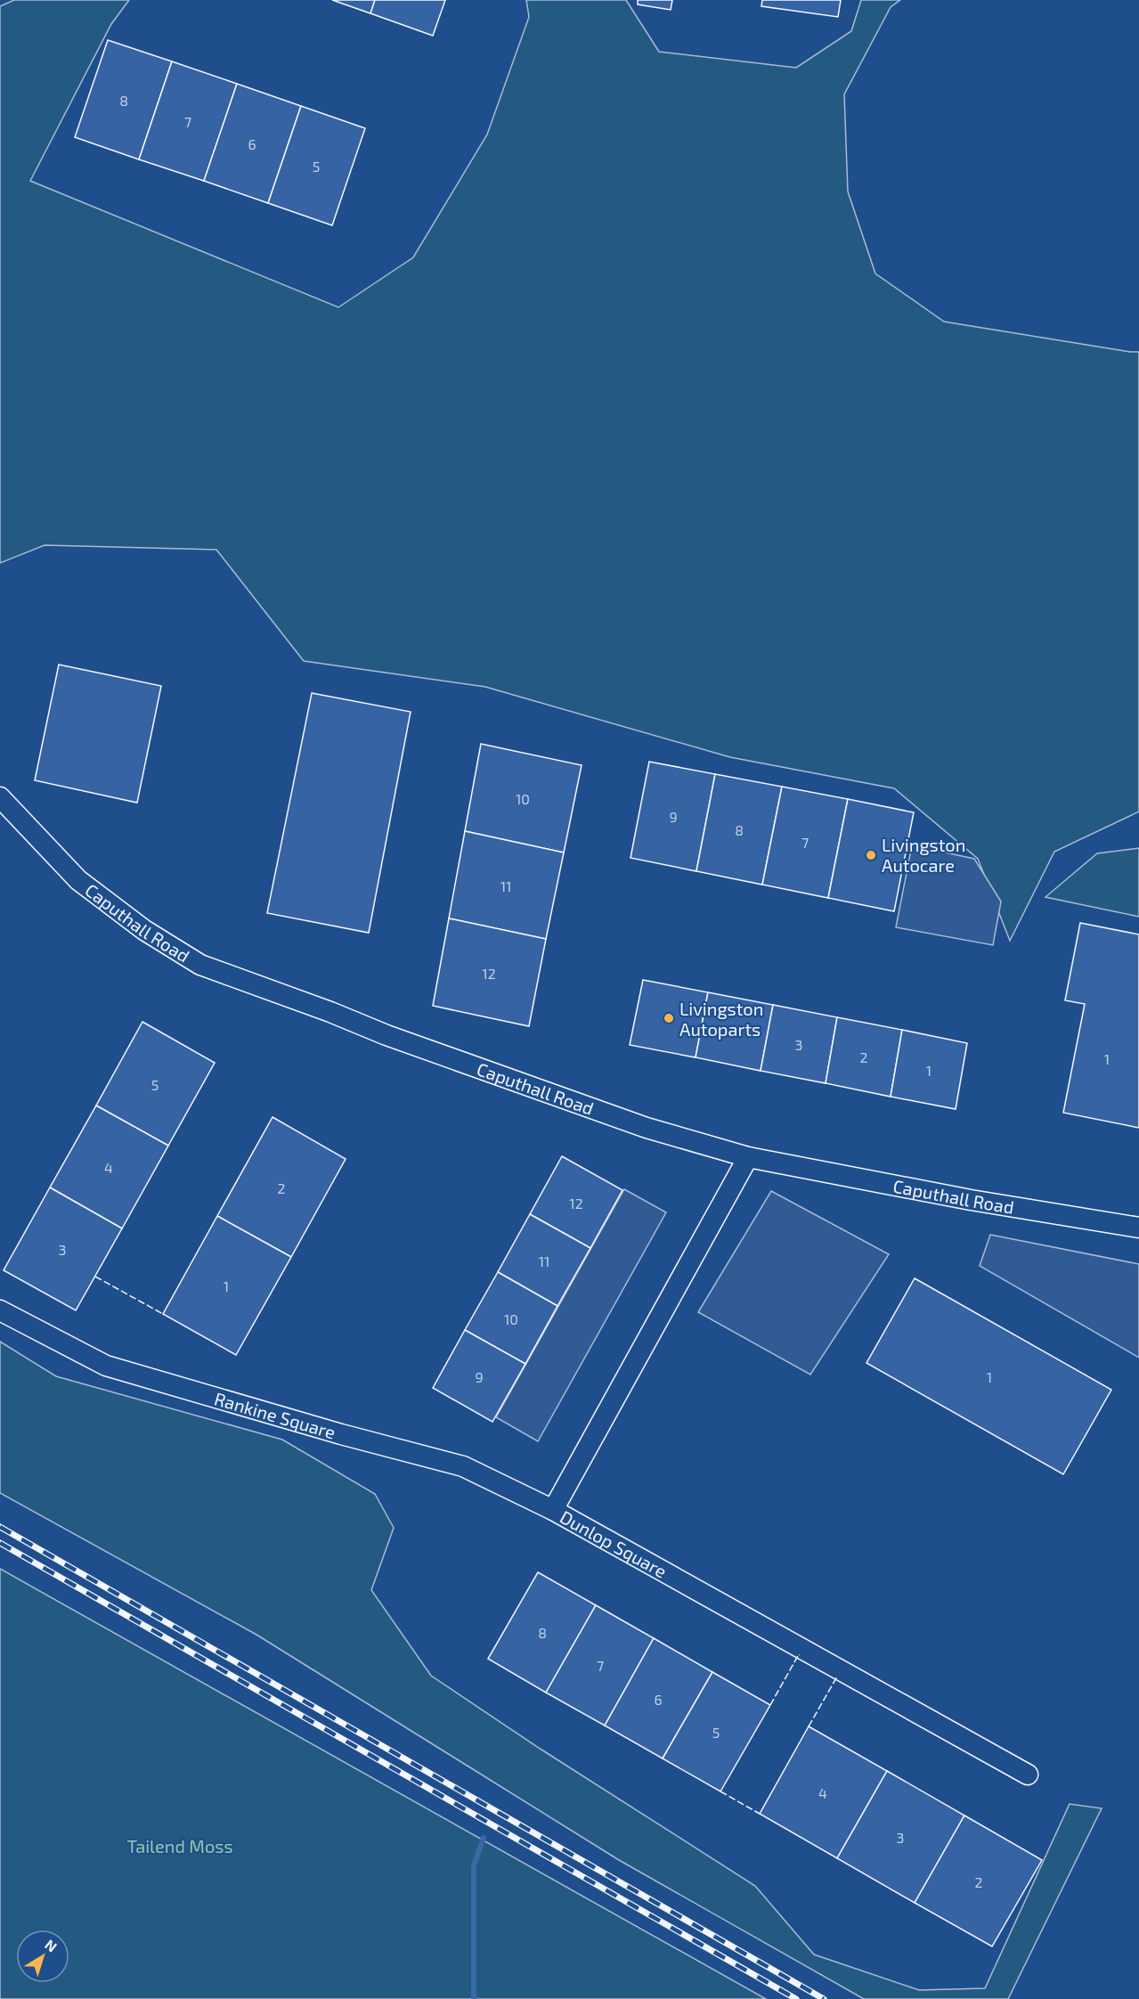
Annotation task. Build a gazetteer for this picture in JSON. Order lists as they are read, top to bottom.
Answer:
{
  "streets": {
    "street": ["Caputhall Road", "Rankine Square", "Dunlop Square"]
  },
  "crossings": [
    ["Caputhall Road", "Dunlop Square"],
    ["Rankine Square", "Dunlop Square"]
  ],
  "parks": ["Tailend Moss"],
  "places": ["Livingston Autocare", "Livingston Autoparts"],
  "house_numbers": [
    "8",
    "7",
    "6",
    "5",
    "10",
    "9",
    "8",
    "7",
    "11",
    "12",
    "3",
    "2",
    "1",
    "1",
    "5",
    "4",
    "2",
    "12",
    "3",
    "11",
    "1",
    "10",
    "9",
    "1",
    "8",
    "7",
    "6",
    "5",
    "4",
    "3",
    "2"
  ],
  "north": "top right"
}
